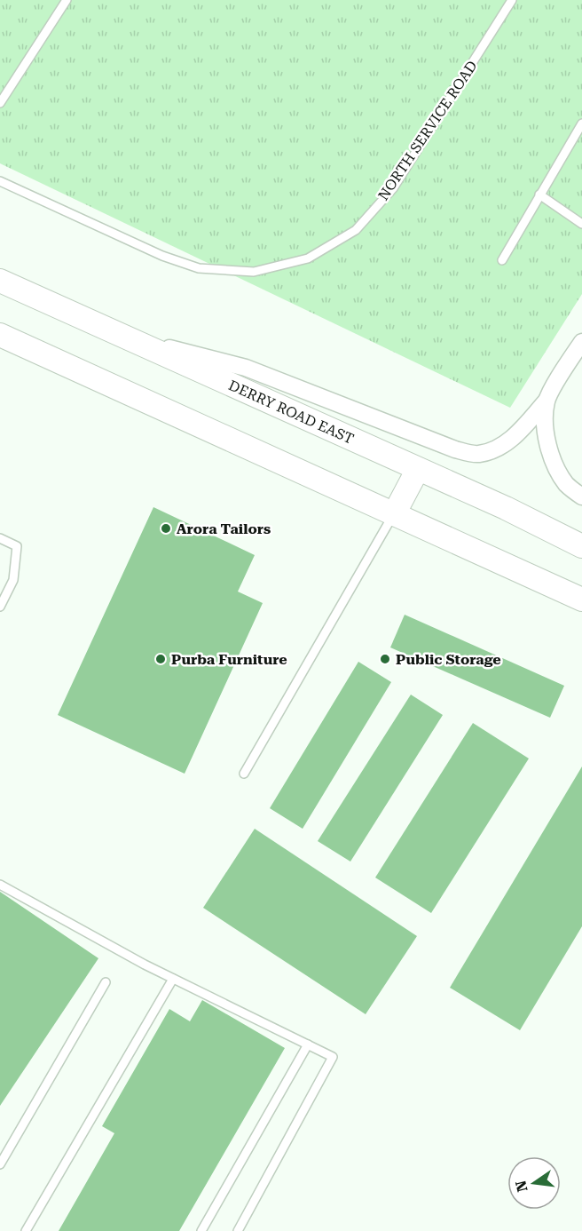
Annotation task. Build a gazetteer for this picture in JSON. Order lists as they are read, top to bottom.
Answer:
{
  "streets": {
    "main road": ["DERRY ROAD EAST"],
    "lane": ["NORTH SERVICE ROAD"]
  },
  "places": ["Arora Tailors", "Purba Furniture", "Public Storage"],
  "north": "left"
}
